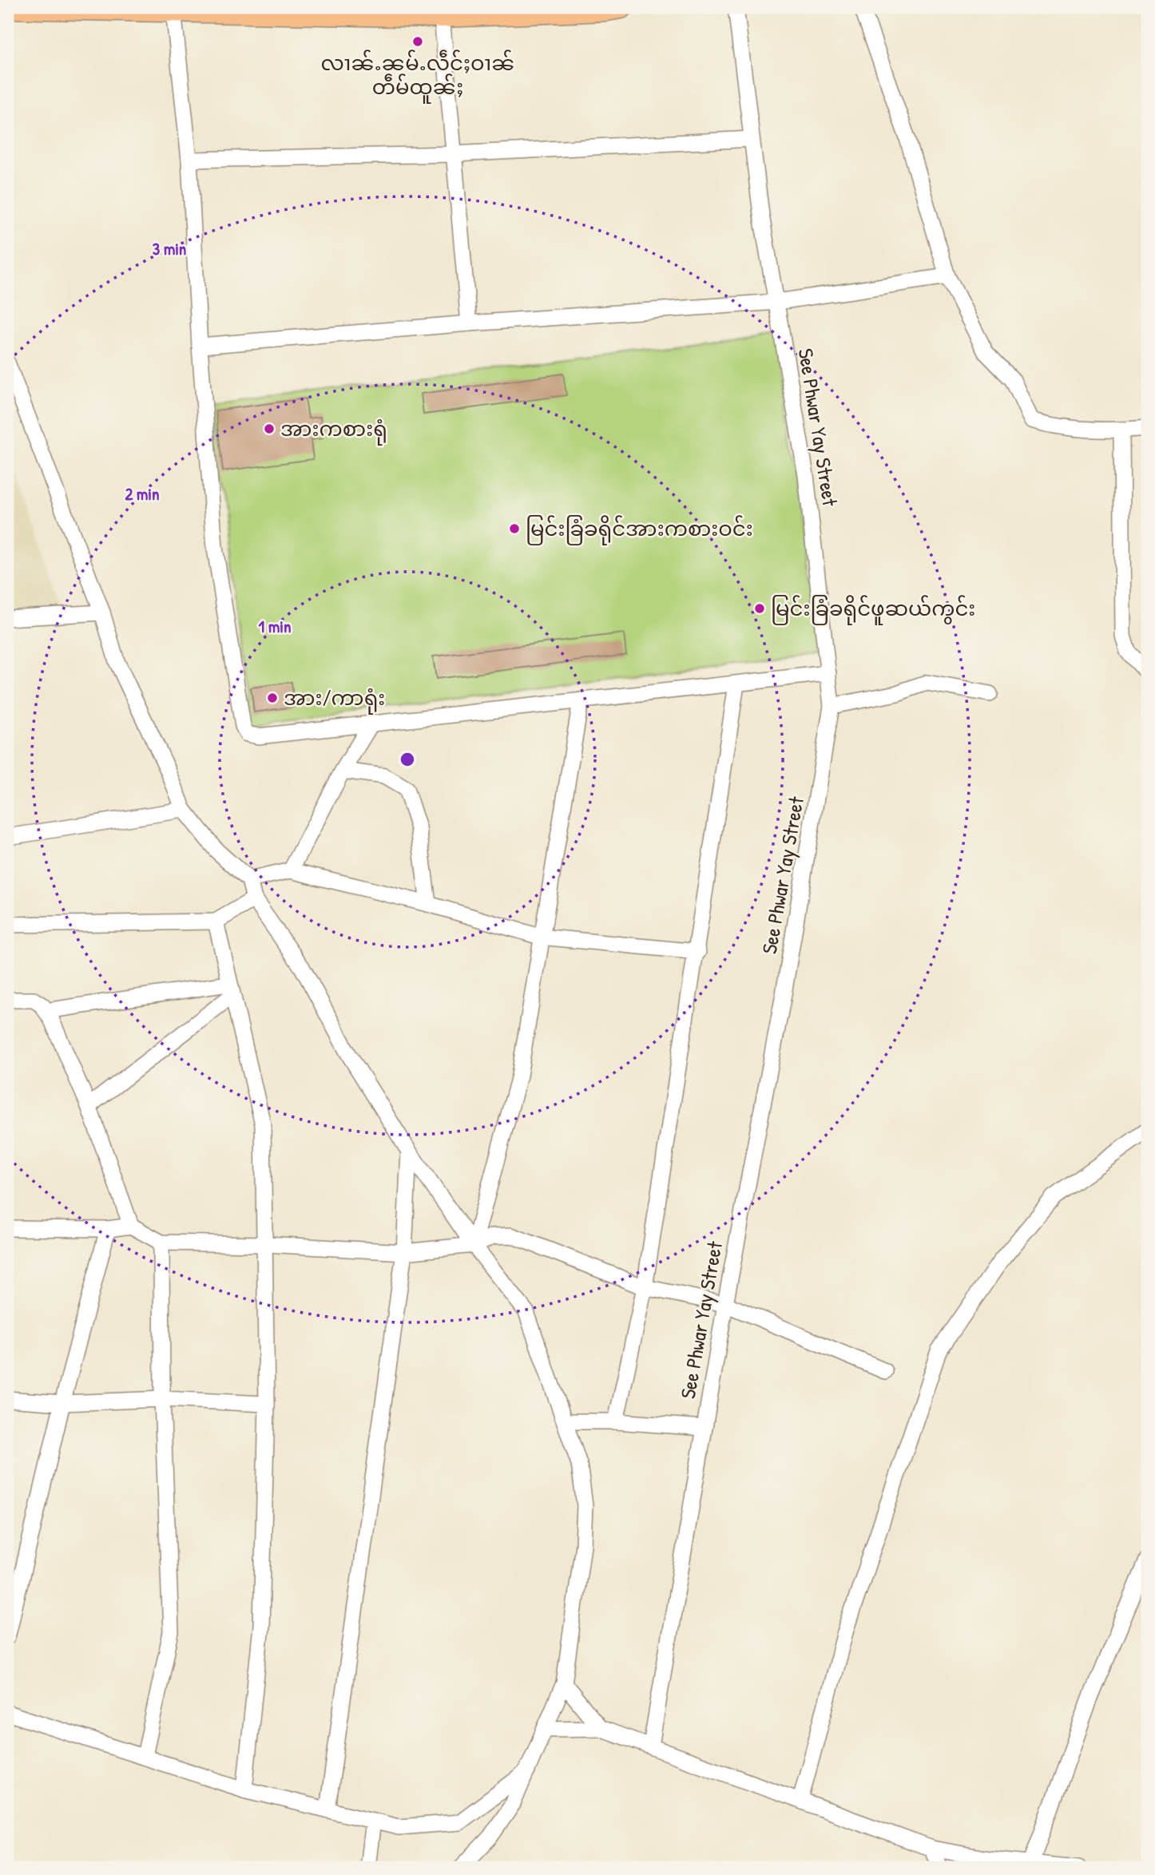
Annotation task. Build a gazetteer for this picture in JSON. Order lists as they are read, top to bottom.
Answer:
{
  "streets": {
    "street": ["See Phwar Yay Street"]
  },
  "places": [
    "လၢၼ်ႉၼမ်ႉလဵင်ႈဝၢၼ် တဵမ်ထူၼ်ႈ",
    "အားကစားရုံ",
    "မြင်းခြံခရိုင်အားကစားဝင်း",
    "မြင်းခြံခရိုင်ဖူဆယ်ကွင်း",
    "အား/ကာရုံး"
  ],
  "rings": ["3 min", "2 min", "1 min"]
}
